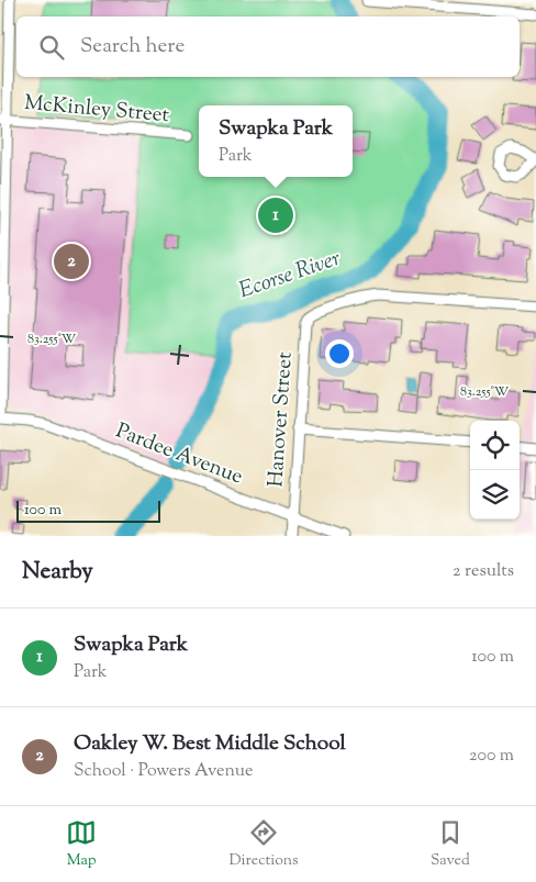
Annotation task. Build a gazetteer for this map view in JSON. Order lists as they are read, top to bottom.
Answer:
{
  "streets": {
    "street": ["McKinley Street", "Hanover Street", "Pardee Avenue"]
  },
  "crossings": [
    ["Hanover Street", "Pardee Avenue"]
  ],
  "water": ["Ecorse River"],
  "scale_bar": "100 m",
  "page": {
    "search": "Search here",
    "popup": ["Swapka Park", "Park"],
    "pins": ["1", "2"],
    "scale": "100 m",
    "heading": ["Nearby", "2 results"],
    "list": [
      {
        "mark": "1",
        "name": "Swapka Park",
        "note": "Park",
        "value": "100 m"
      },
      {
        "mark": "2",
        "name": "Oakley W. Best Middle School",
        "note": "School · Powers Avenue",
        "value": "200 m"
      }
    ],
    "nav": ["Map", "Directions", "Saved"]
  },
  "coordinates": ["83.255°W"]
}
